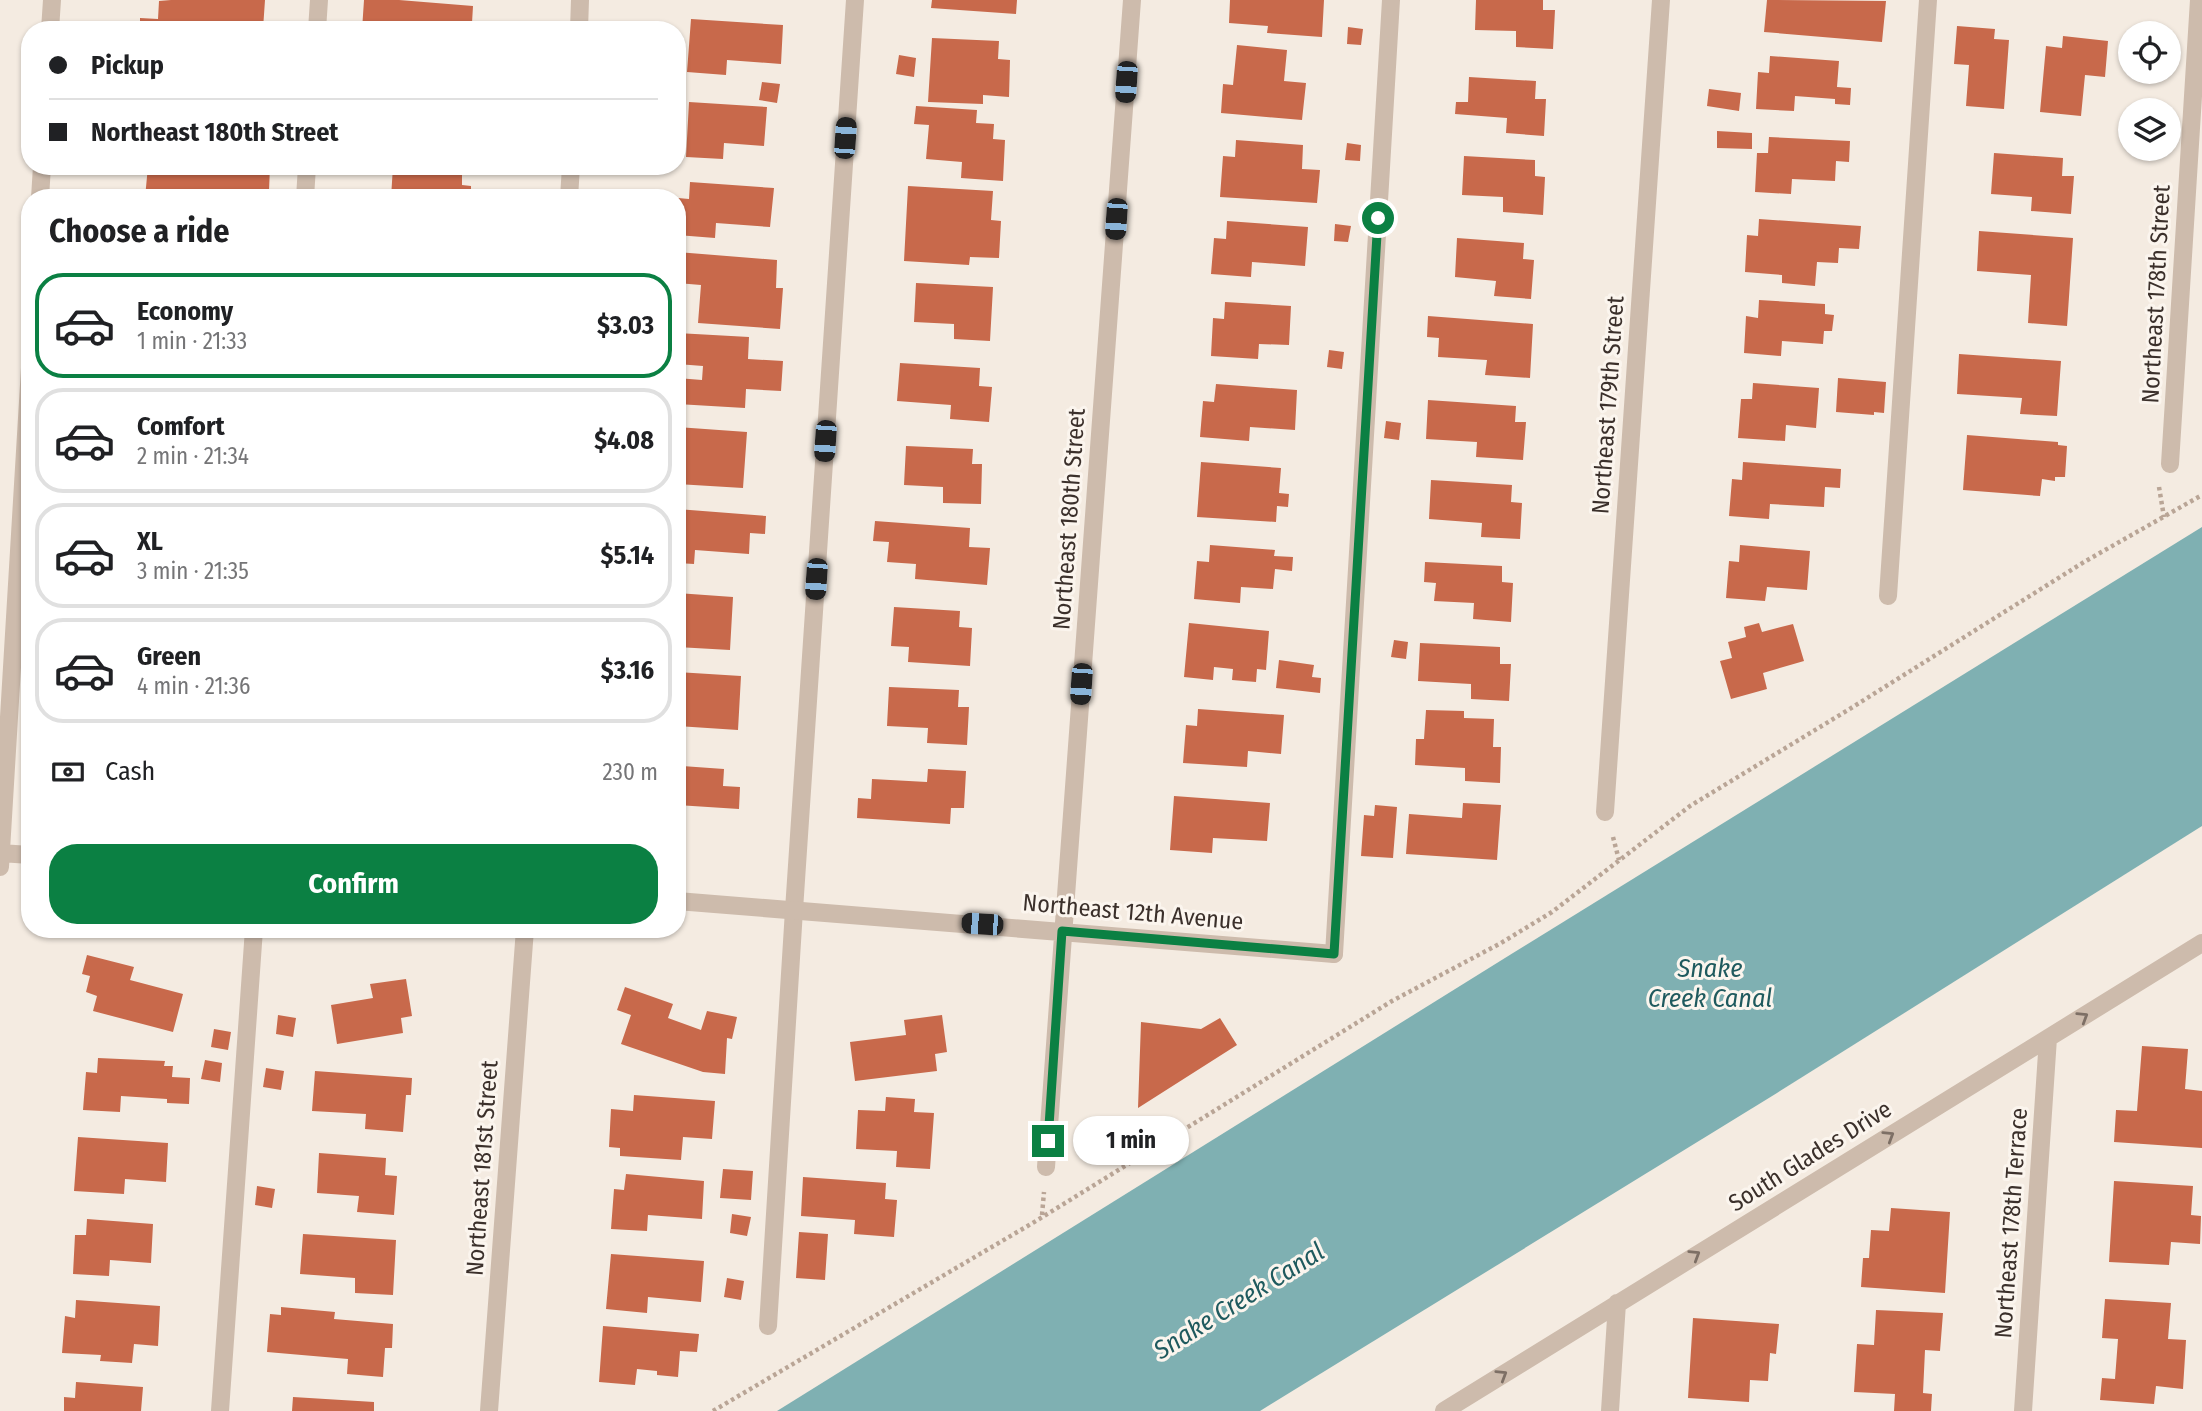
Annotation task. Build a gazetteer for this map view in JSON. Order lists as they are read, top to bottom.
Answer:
{
  "streets": {
    "street": [
      "Northeast 178th Street",
      "Northeast 179th Street",
      "Northeast 180th Street",
      "Northeast 12th Avenue",
      "South Glades Drive",
      "Northeast 181st Street",
      "Northeast 178th Terrace"
    ]
  },
  "crossings": [
    ["Northeast 180th Street", "Northeast 12th Avenue"],
    ["South Glades Drive", "Northeast 178th Terrace"]
  ],
  "one_way": ["South Glades Drive"],
  "water": ["Snake Creek Canal"],
  "page": {
    "banner": ["Pickup", "Northeast 180th Street"],
    "heading": "Choose a ride",
    "list": [
      {
        "name": "Economy",
        "note": "1 min · 21:33",
        "value": "$3.03"
      },
      {
        "name": "Comfort",
        "note": "2 min · 21:34",
        "value": "$4.08"
      },
      {
        "name": "XL",
        "note": "3 min · 21:35",
        "value": "$5.14"
      },
      {
        "name": "Green",
        "note": "4 min · 21:36",
        "value": "$3.16"
      }
    ],
    "pay": ["Cash", "230 m"],
    "buttons": "Confirm",
    "bubble": "1 min"
  }
}
